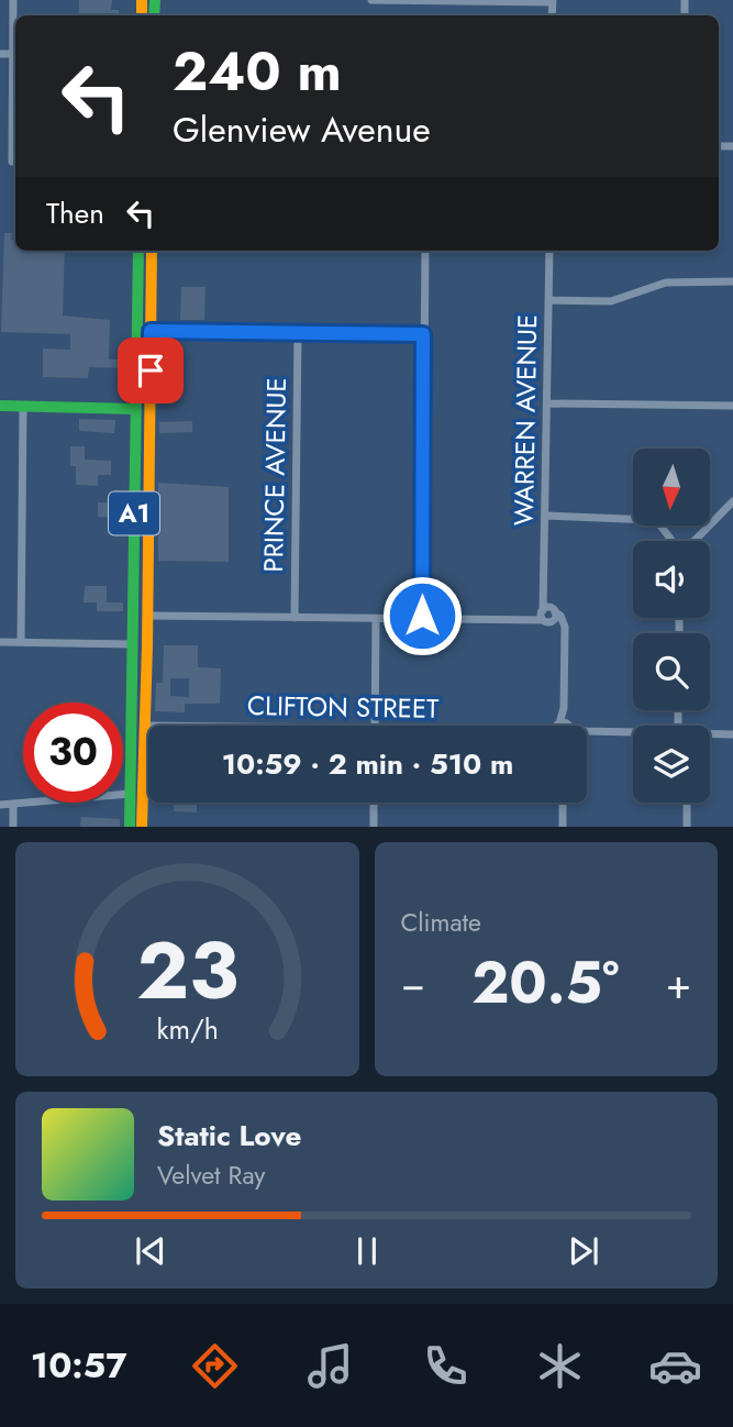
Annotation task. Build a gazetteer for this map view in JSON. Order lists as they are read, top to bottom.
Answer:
{
  "streets": {
    "main road": ["A1"],
    "street": ["WARREN AVENUE", "PRINCE AVENUE", "CLIFTON STREET"]
  },
  "crossings": [
    ["A1", "CLIFTON STREET"]
  ],
  "north": "bottom",
  "page": {
    "turn": ["240 m", "Glenview Avenue"],
    "then": "Then",
    "limit": "30",
    "trip": "10:59 · 2 min · 510 m",
    "tile": "Climate",
    "heat": ["−", "20.5°", "+"],
    "song": ["Static Love", "Velvet Ray"],
    "tabs": "10:57",
    "gauge": ["23", "km/h"]
  }
}
